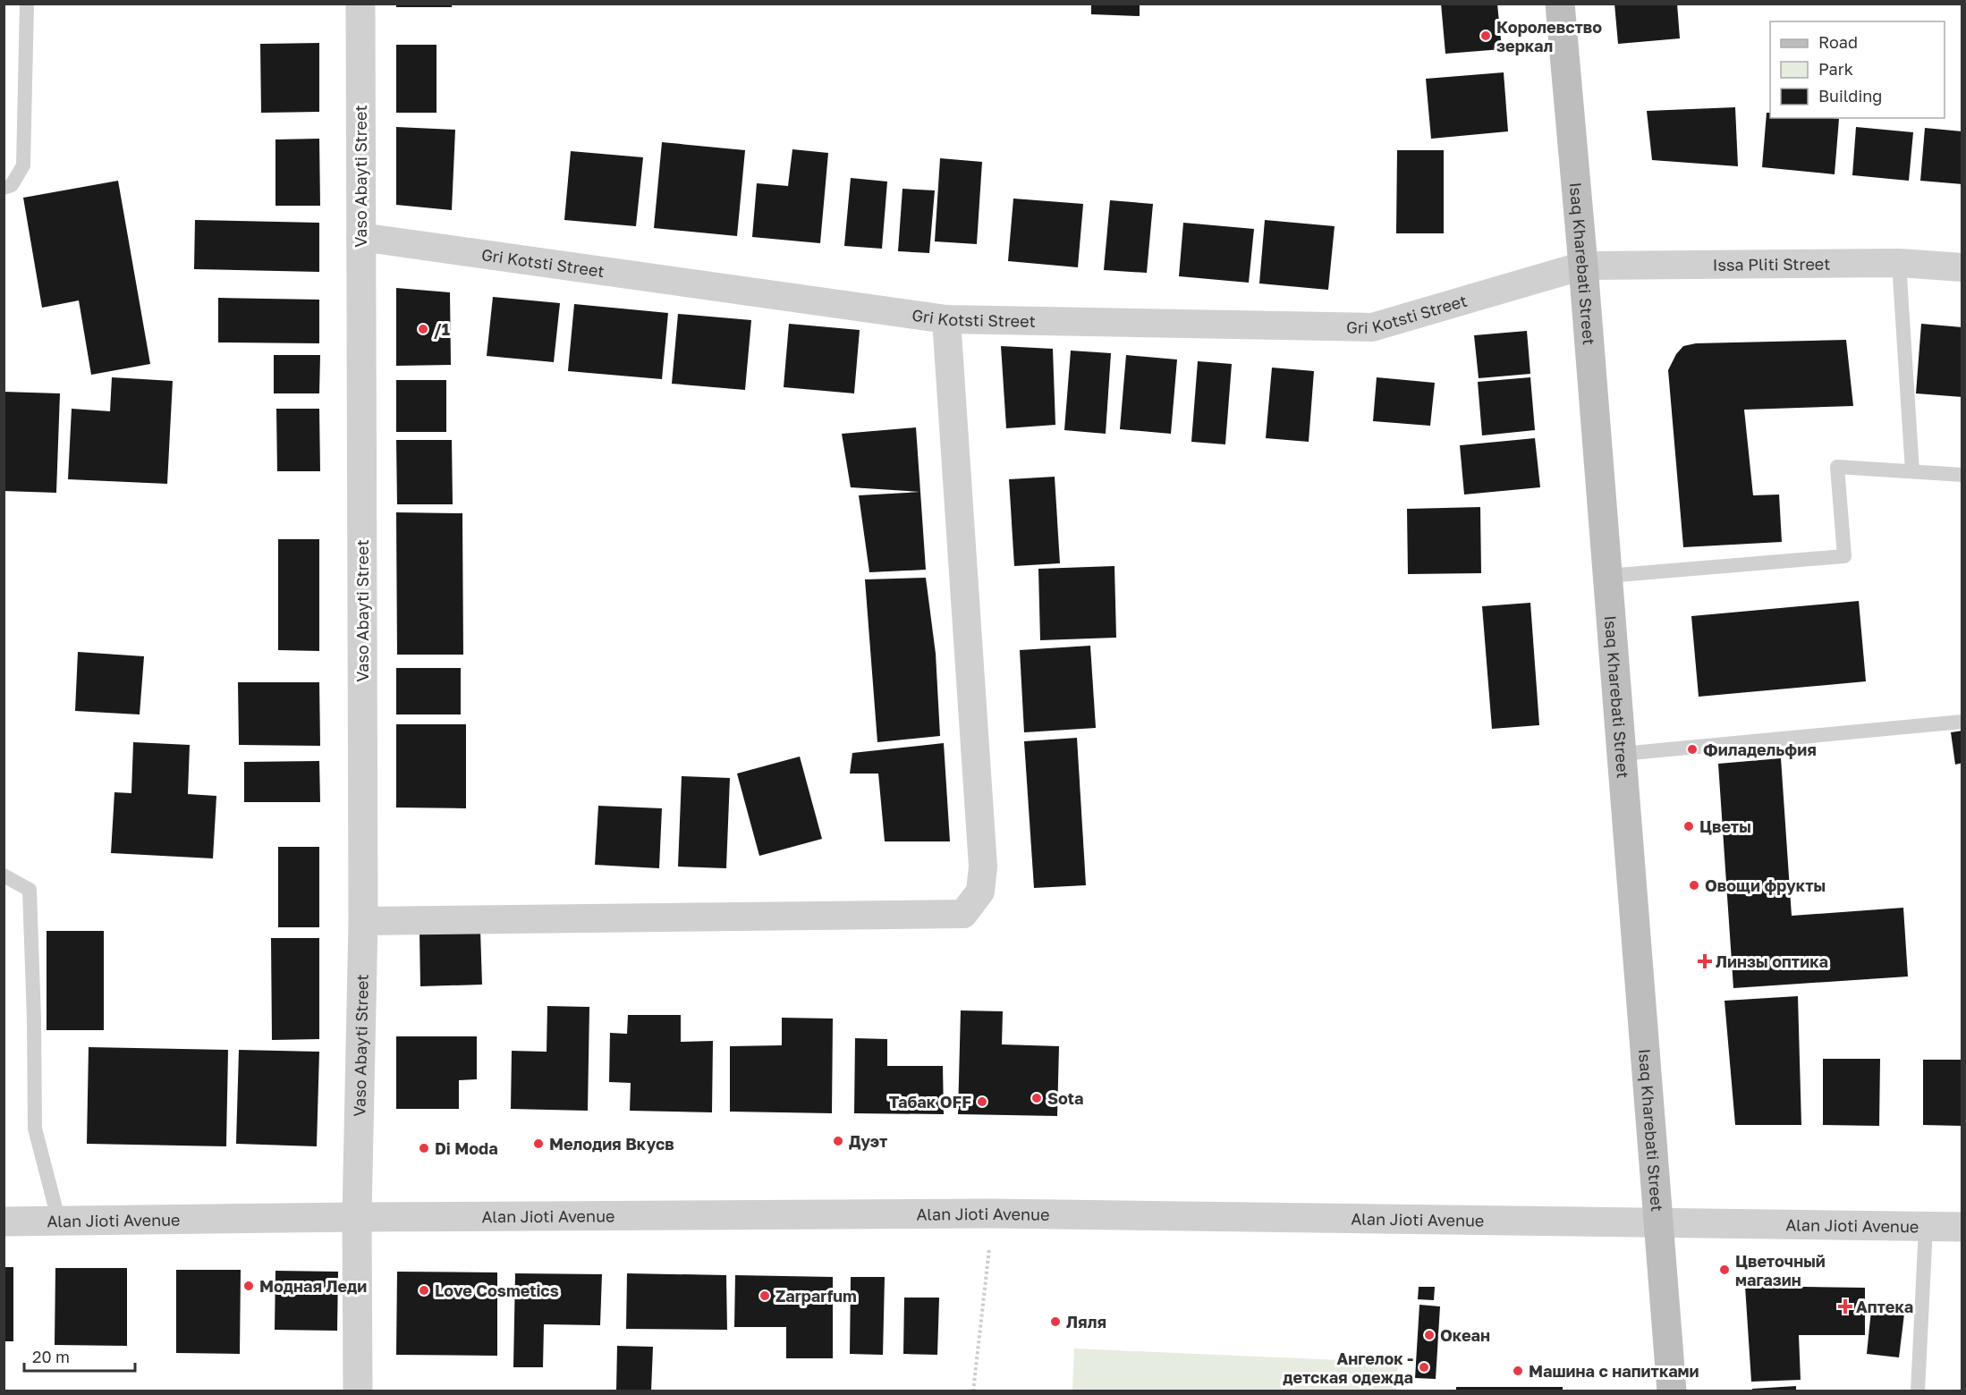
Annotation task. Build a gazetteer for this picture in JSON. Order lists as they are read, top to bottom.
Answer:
{
  "streets": {
    "main road": ["Isaq Kharebati Street"],
    "street": [
      "Vaso Abayti Street",
      "Gri Kotsti Street",
      "Issa Pliti Street",
      "Alan Jioti Avenue"
    ]
  },
  "crossings": [
    ["Vaso Abayti Street", "Gri Kotsti Street"],
    ["Vaso Abayti Street", "Alan Jioti Avenue"],
    ["Gri Kotsti Street", "Isaq Kharebati Street"],
    ["Gri Kotsti Street", "Issa Pliti Street"],
    ["Isaq Kharebati Street", "Issa Pliti Street"],
    ["Isaq Kharebati Street", "Alan Jioti Avenue"]
  ],
  "places": {
    "other": [
      "Королевство зеркал",
      "/1",
      "Филадельфия",
      "Цветы",
      "Овощи фрукты",
      "Sota",
      "Табак OFF",
      "Дуэт",
      "Мелодия Вкусв",
      "Di Moda",
      "Цветочный магазин",
      "Модная Леди",
      "Love Cosmetics",
      "Zarparfum",
      "Ляля",
      "Океан",
      "Ангелок - детская одежда",
      "Машина с напитками"
    ],
    "health": ["Линзы оптика", "Аптека"]
  },
  "legend": ["Road", "Park", "Building"],
  "scale_bar": "20 m"
}
